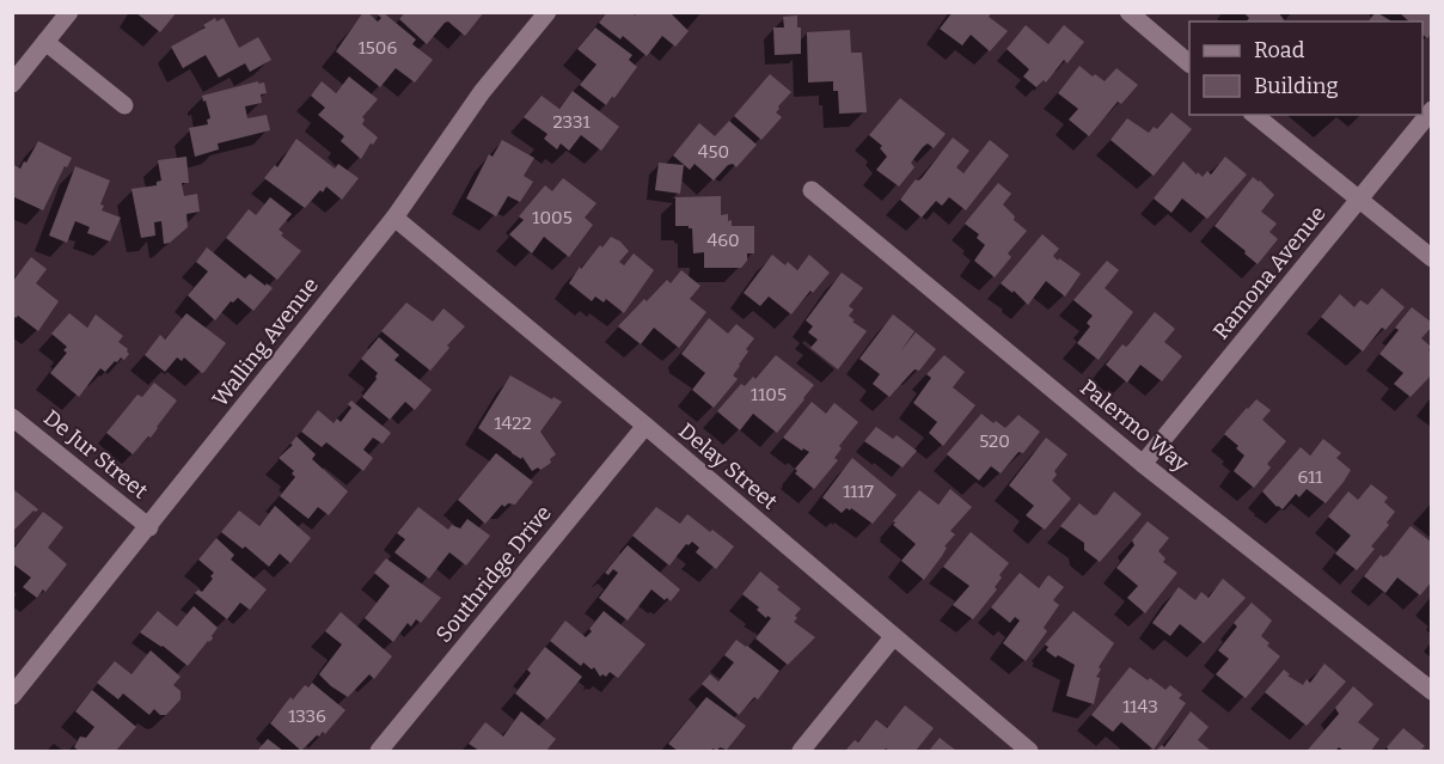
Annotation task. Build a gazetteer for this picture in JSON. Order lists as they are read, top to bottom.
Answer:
{
  "streets": {
    "street": [
      "Ramona Avenue",
      "Walling Avenue",
      "Palermo Way",
      "De Jur Street",
      "Delay Street",
      "Southridge Drive"
    ]
  },
  "crossings": [
    ["Ramona Avenue", "Palermo Way"],
    ["Walling Avenue", "De Jur Street"],
    ["Walling Avenue", "Delay Street"],
    ["Delay Street", "Southridge Drive"]
  ],
  "house_numbers": [
    "1506",
    "2331",
    "450",
    "1005",
    "460",
    "1105",
    "1422",
    "520",
    "611",
    "1117",
    "1143",
    "1336"
  ],
  "legend": ["Road", "Building"]
}
